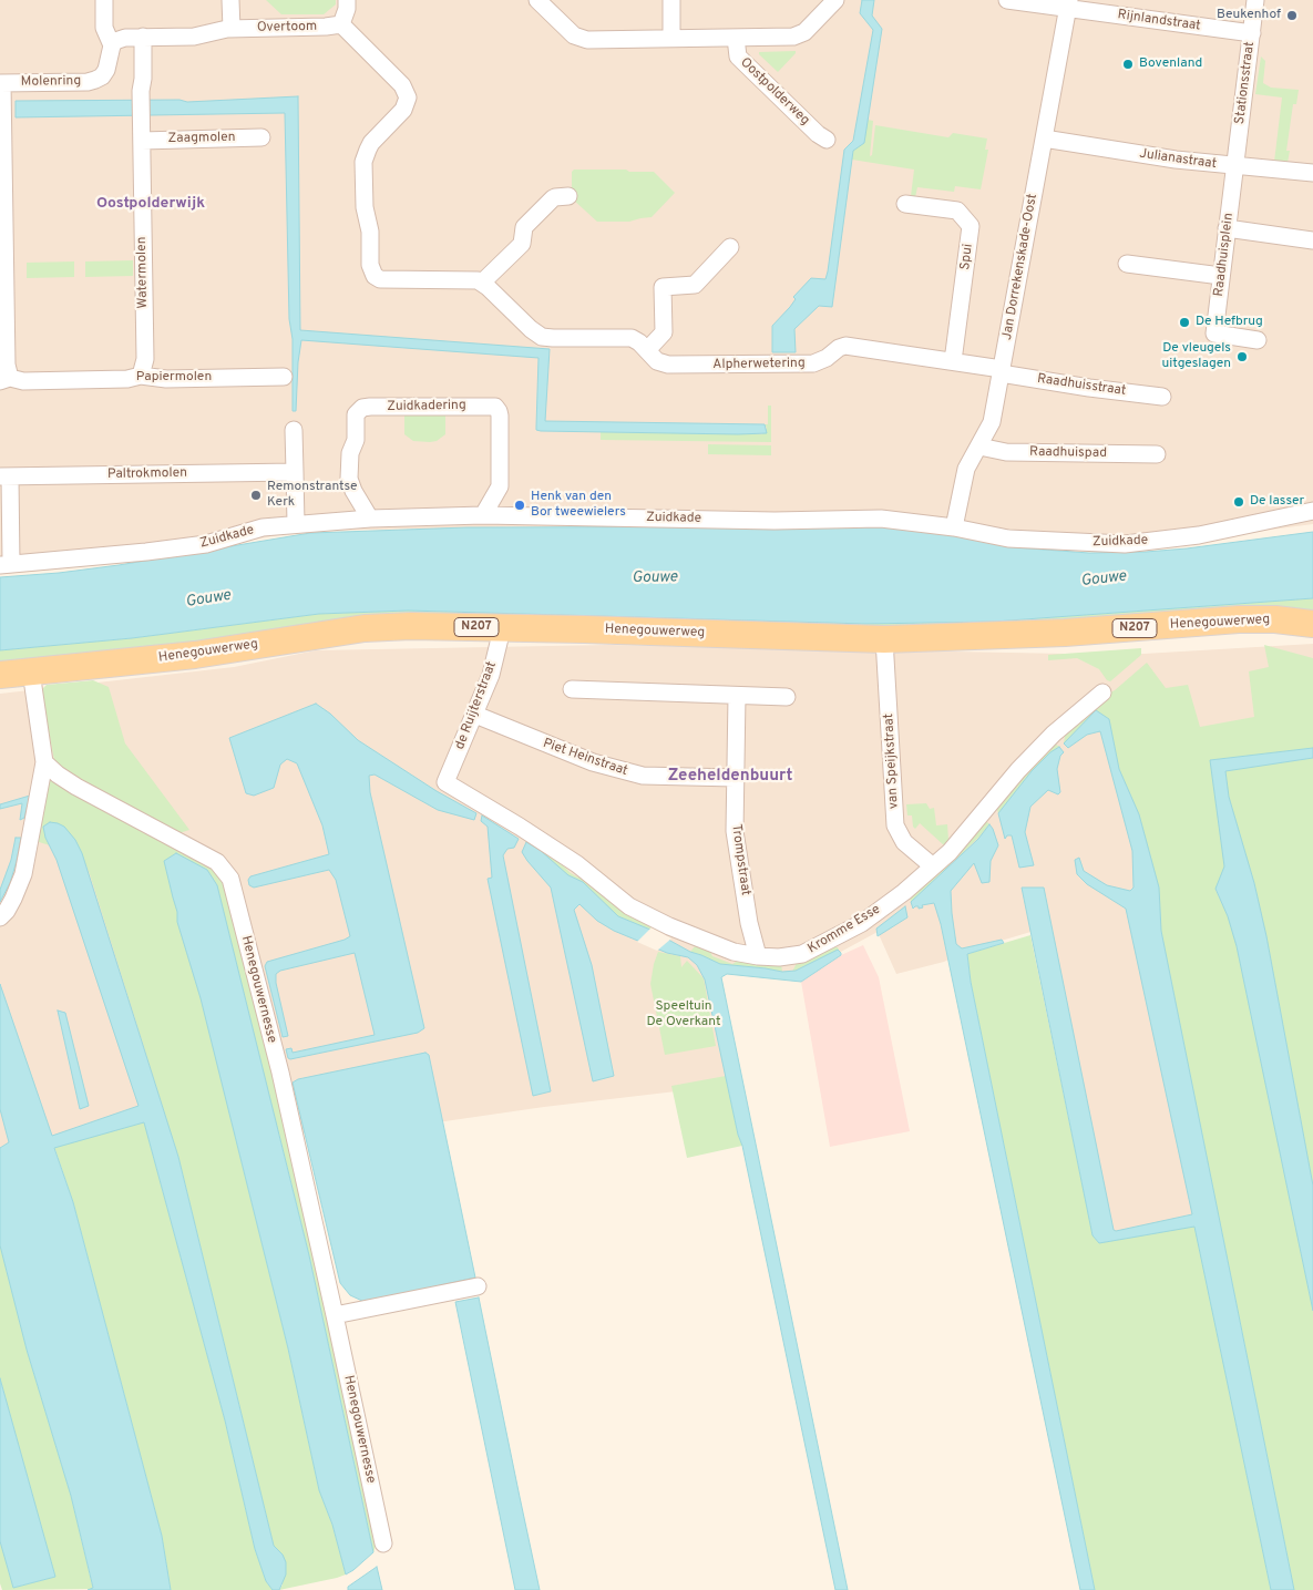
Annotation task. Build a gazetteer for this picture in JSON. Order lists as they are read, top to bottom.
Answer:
{
  "streets": {
    "main road": ["Henegouwerweg", "N207"],
    "street": [
      "Rijnlandstraat",
      "Overtoom",
      "Molenring",
      "Stationsstraat",
      "Oostpolderweg",
      "Zaagmolen",
      "Julianastraat",
      "Raadhuisplein",
      "Spui",
      "Jan Dorrekenskade-Oost",
      "Watermolen",
      "Alpherwetering",
      "Papiermolen",
      "Raadhuisstraat",
      "Zuidkadering",
      "Raadhuispad",
      "Paltrokmolen",
      "Zuidkade",
      "de Ruijterstraat",
      "Piet Heinstraat",
      "van Speijkstraat",
      "Trompstraat",
      "Kromme Esse",
      "Henegouwernesse"
    ]
  },
  "crossings": [
    ["Rijnlandstraat", "Stationsstraat"],
    ["Rijnlandstraat", "Jan Dorrekenskade-Oost"],
    ["Overtoom", "Watermolen"],
    ["Stationsstraat", "Julianastraat"],
    ["Stationsstraat", "Raadhuisplein"],
    ["Zaagmolen", "Watermolen"],
    ["Julianastraat", "Raadhuisplein"],
    ["Julianastraat", "Jan Dorrekenskade-Oost"],
    ["Spui", "Alpherwetering"],
    ["Jan Dorrekenskade-Oost", "Alpherwetering"],
    ["Jan Dorrekenskade-Oost", "Raadhuisstraat"],
    ["Jan Dorrekenskade-Oost", "Raadhuispad"],
    ["Jan Dorrekenskade-Oost", "Zuidkade"],
    ["Watermolen", "Papiermolen"],
    ["Alpherwetering", "Raadhuisstraat"],
    ["Zuidkadering", "Zuidkade"],
    ["Henegouwerweg", "de Ruijterstraat"],
    ["Henegouwerweg", "van Speijkstraat"],
    ["de Ruijterstraat", "Piet Heinstraat"],
    ["de Ruijterstraat", "Kromme Esse"],
    ["Piet Heinstraat", "Trompstraat"],
    ["van Speijkstraat", "Kromme Esse"],
    ["Trompstraat", "Kromme Esse"]
  ],
  "districts": ["Oostpolderwijk", "Zeeheldenbuurt"],
  "water": ["Gouwe"],
  "parks": ["Speeltuin De Overkant"],
  "places": [
    "Beukenhof",
    "Bovenland",
    "De Hefbrug",
    "De vleugels uitgeslagen",
    "Remonstrantse Kerk",
    "De lasser",
    "Henk van den Bor tweewielers"
  ]
}
